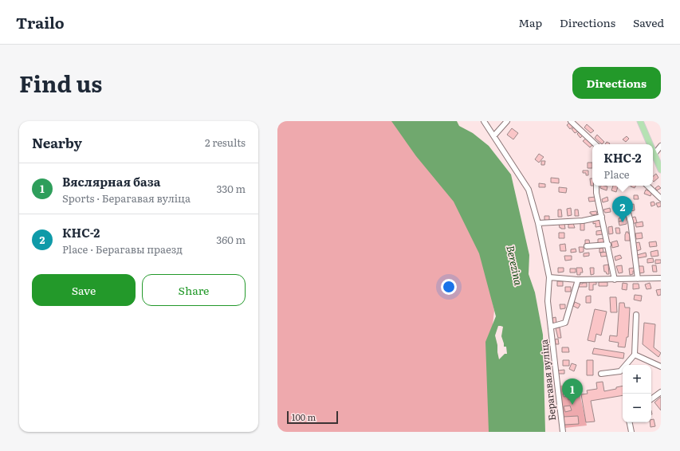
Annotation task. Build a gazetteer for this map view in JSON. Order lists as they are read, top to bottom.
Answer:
{
  "streets": {
    "street": ["Берагавая вуліца"]
  },
  "water": ["Berezina"],
  "scale_bar": "100 m",
  "page": {
    "header": "Trailo",
    "nav": ["Map", "Directions", "Saved"],
    "title": "Find us",
    "buttons": [
      "Directions",
      ["Save", "Share"]
    ],
    "heading": ["Nearby", "2 results"],
    "popup": ["КНС-2", "Place"],
    "list": [
      {
        "mark": "1",
        "name": "Вяслярная база",
        "note": "Sports · Берагавая вуліца",
        "value": "330 m"
      },
      {
        "mark": "2",
        "name": "КНС-2",
        "note": "Place · Берагавы праезд",
        "value": "360 m"
      }
    ],
    "pins": ["2", "1"],
    "map_buttons": ["+", "−"],
    "scale": "100 m"
  }
}
